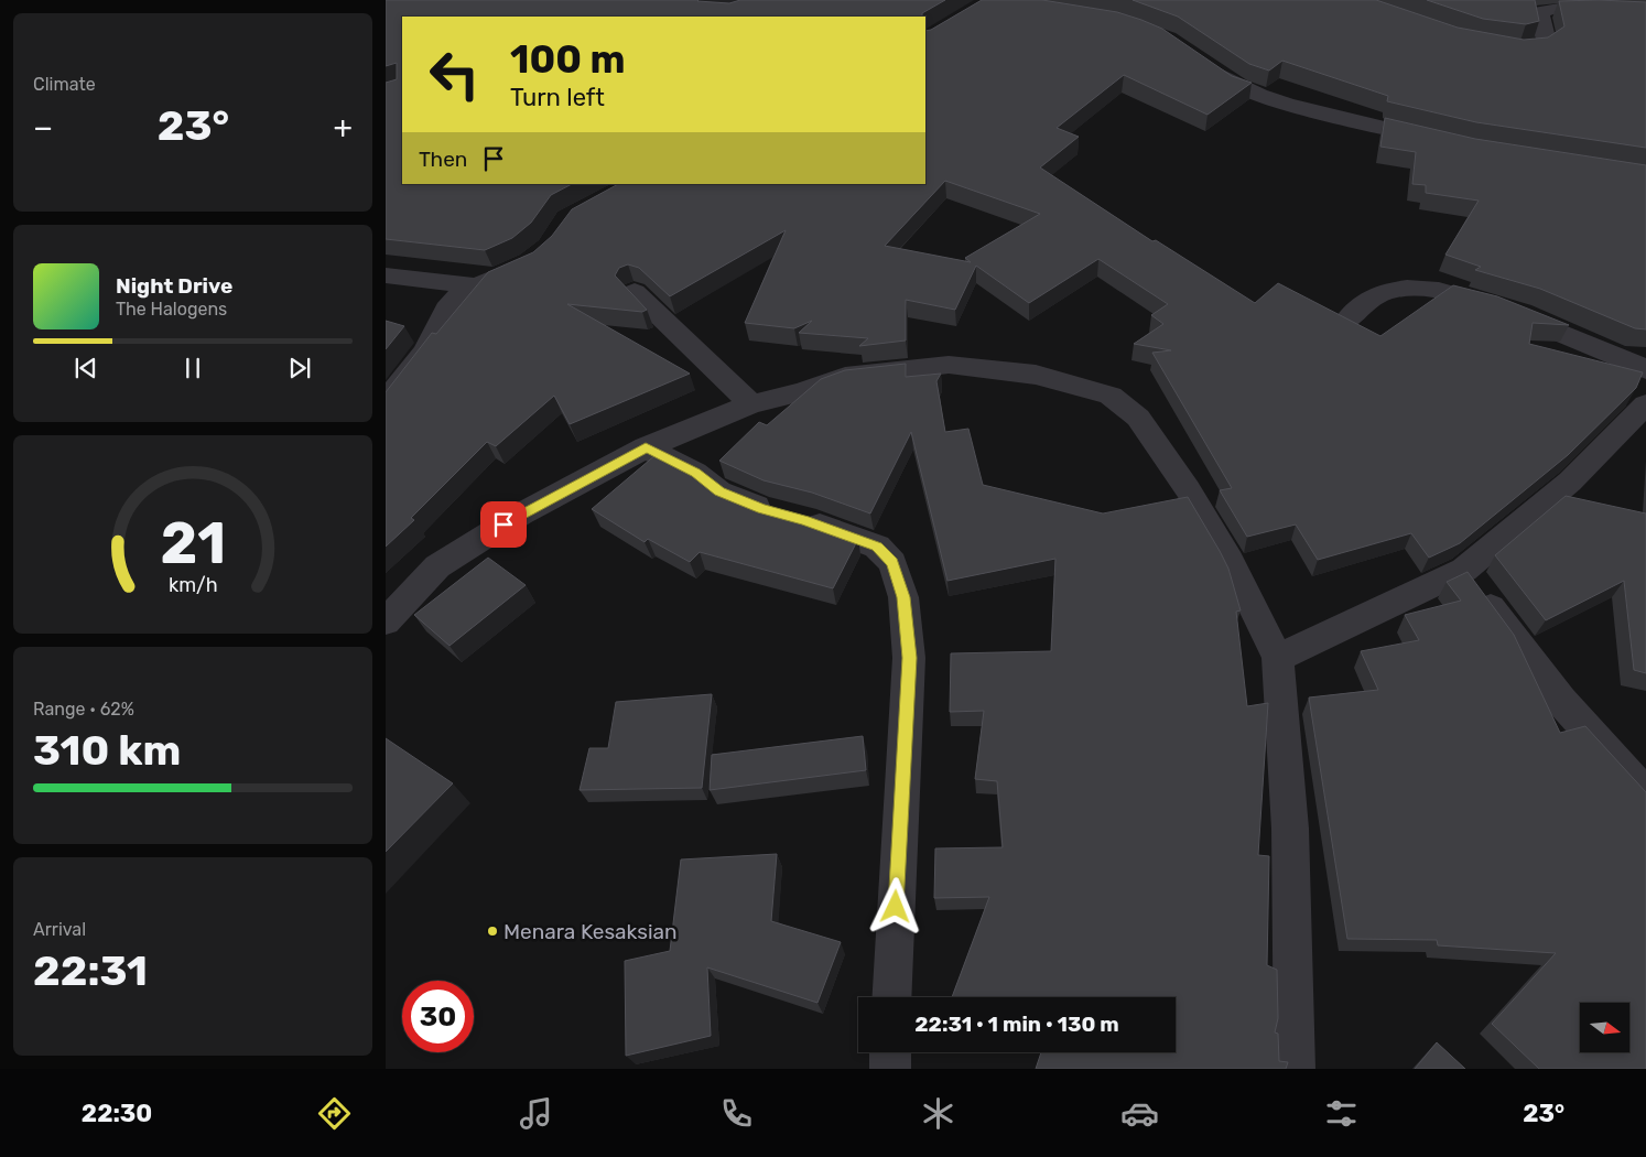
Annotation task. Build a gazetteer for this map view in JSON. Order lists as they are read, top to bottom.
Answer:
{
  "places": ["Menara Kesaksian"],
  "north": "right",
  "page": {
    "tile": [
      "Climate",
      ["Range · 62%", "310 km"],
      ["Arrival", "22:31"]
    ],
    "turn": ["100 m", "Turn left"],
    "heat": ["−", "23°", "+"],
    "then": "Then",
    "song": ["Night Drive", "The Halogens"],
    "limit": "30",
    "trip": "22:31 · 1 min · 130 m",
    "tabs": ["22:30", "23°"],
    "gauge": ["21", "km/h"]
  }
}
